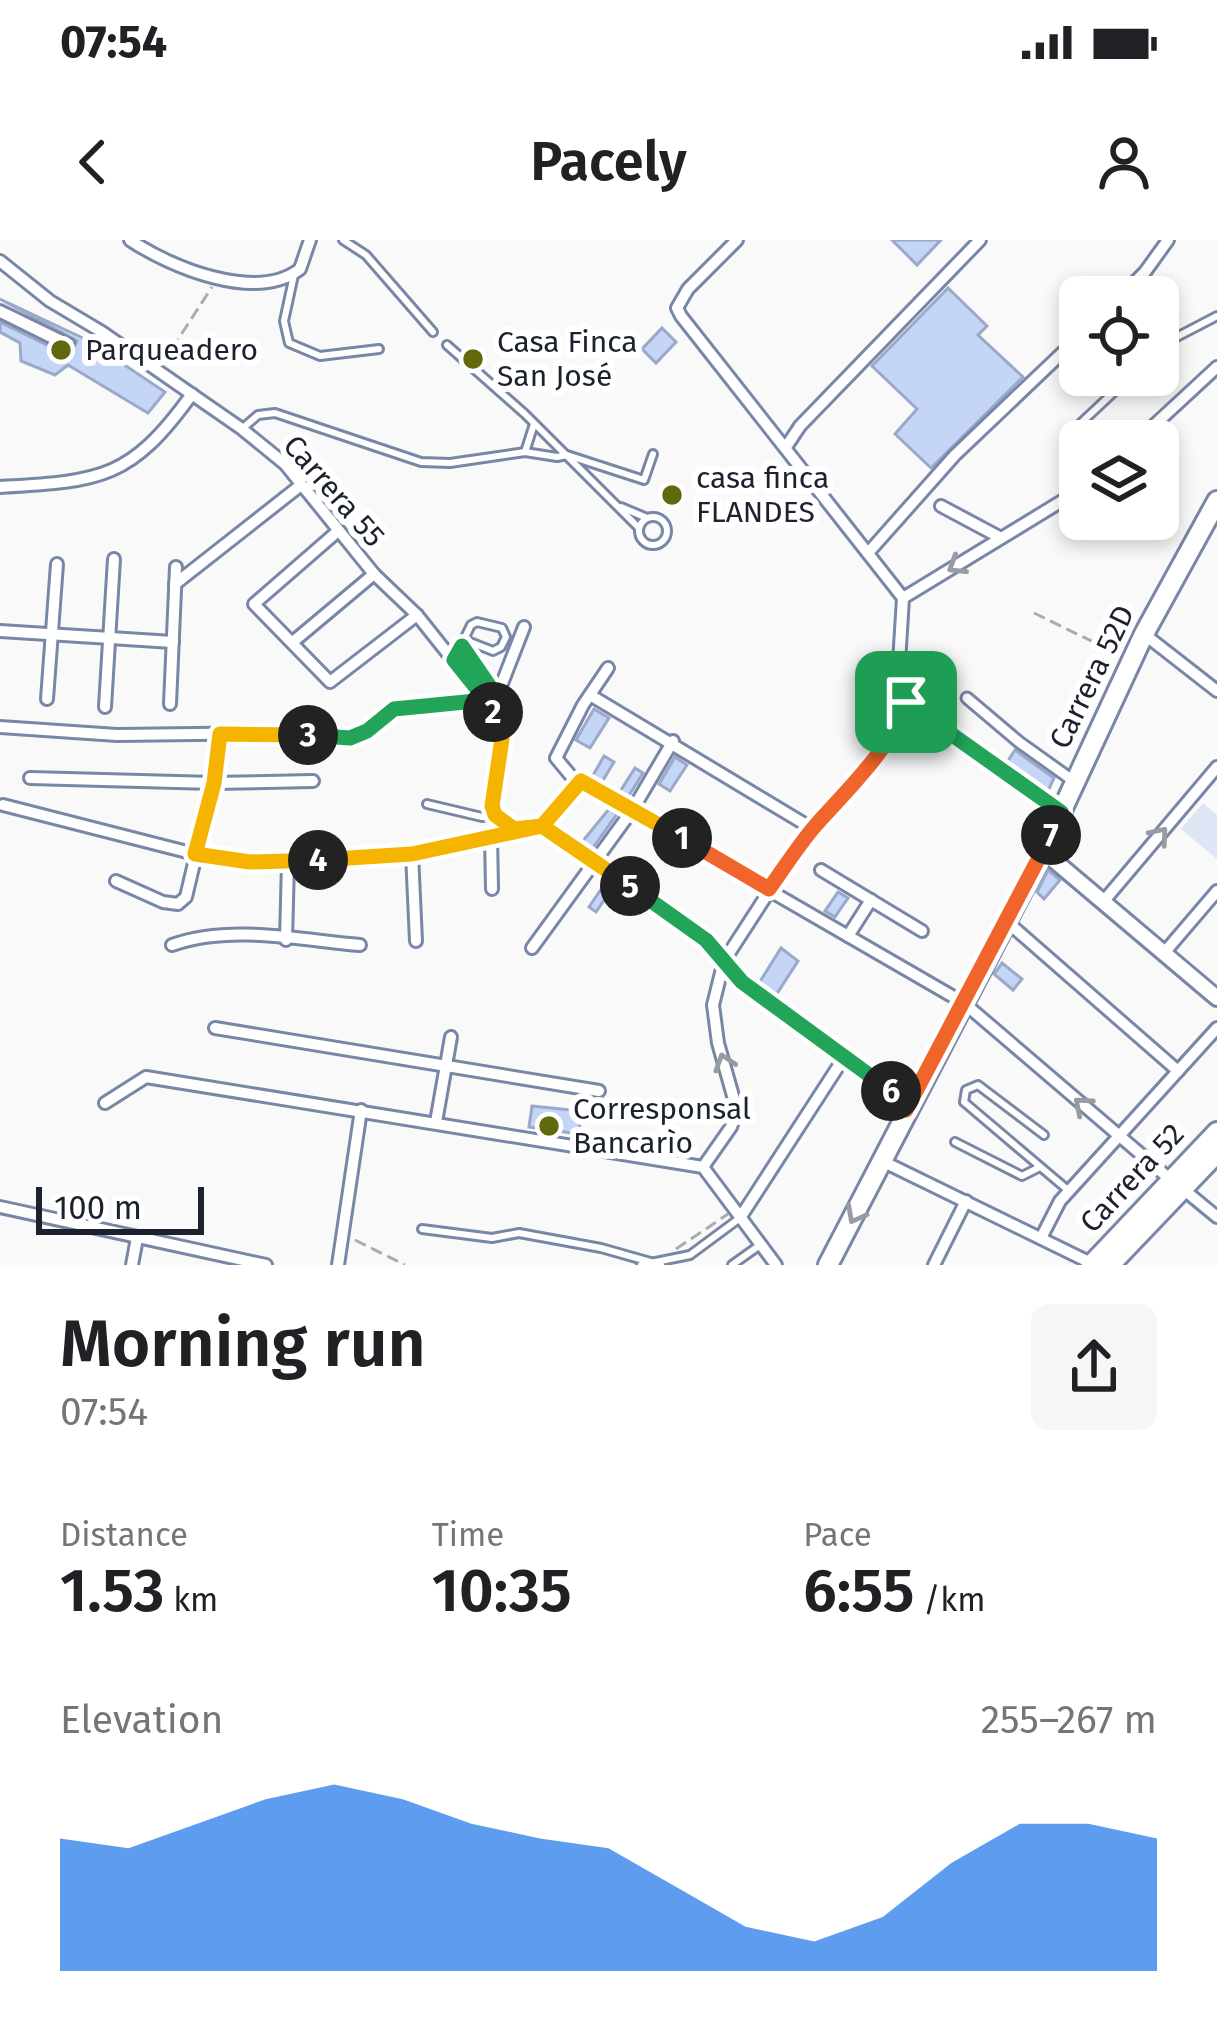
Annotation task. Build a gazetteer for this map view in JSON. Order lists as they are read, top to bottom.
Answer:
{
  "streets": {
    "main road": ["Carrera 52D", "Carrera 52"],
    "street": ["Carrera 55"]
  },
  "places": [
    "Parqueadero",
    "Casa Finca San José",
    "casa finca FLANDES",
    "Corresponsal Bancarìo"
  ],
  "scale_bar": "100 m",
  "page": {
    "status": "07:54",
    "header": "Pacely",
    "pins": [
      "2",
      "3",
      "7",
      "1",
      "4",
      "5",
      "6"
    ],
    "scale": "100 m",
    "heading": ["Morning run", "07:54"],
    "stats": [
      ["Distance", "1.53 km"],
      ["Time", "10:35"],
      ["Pace", "6:55 /km"]
    ],
    "chart": ["Elevation", "255–267 m"]
  }
}
